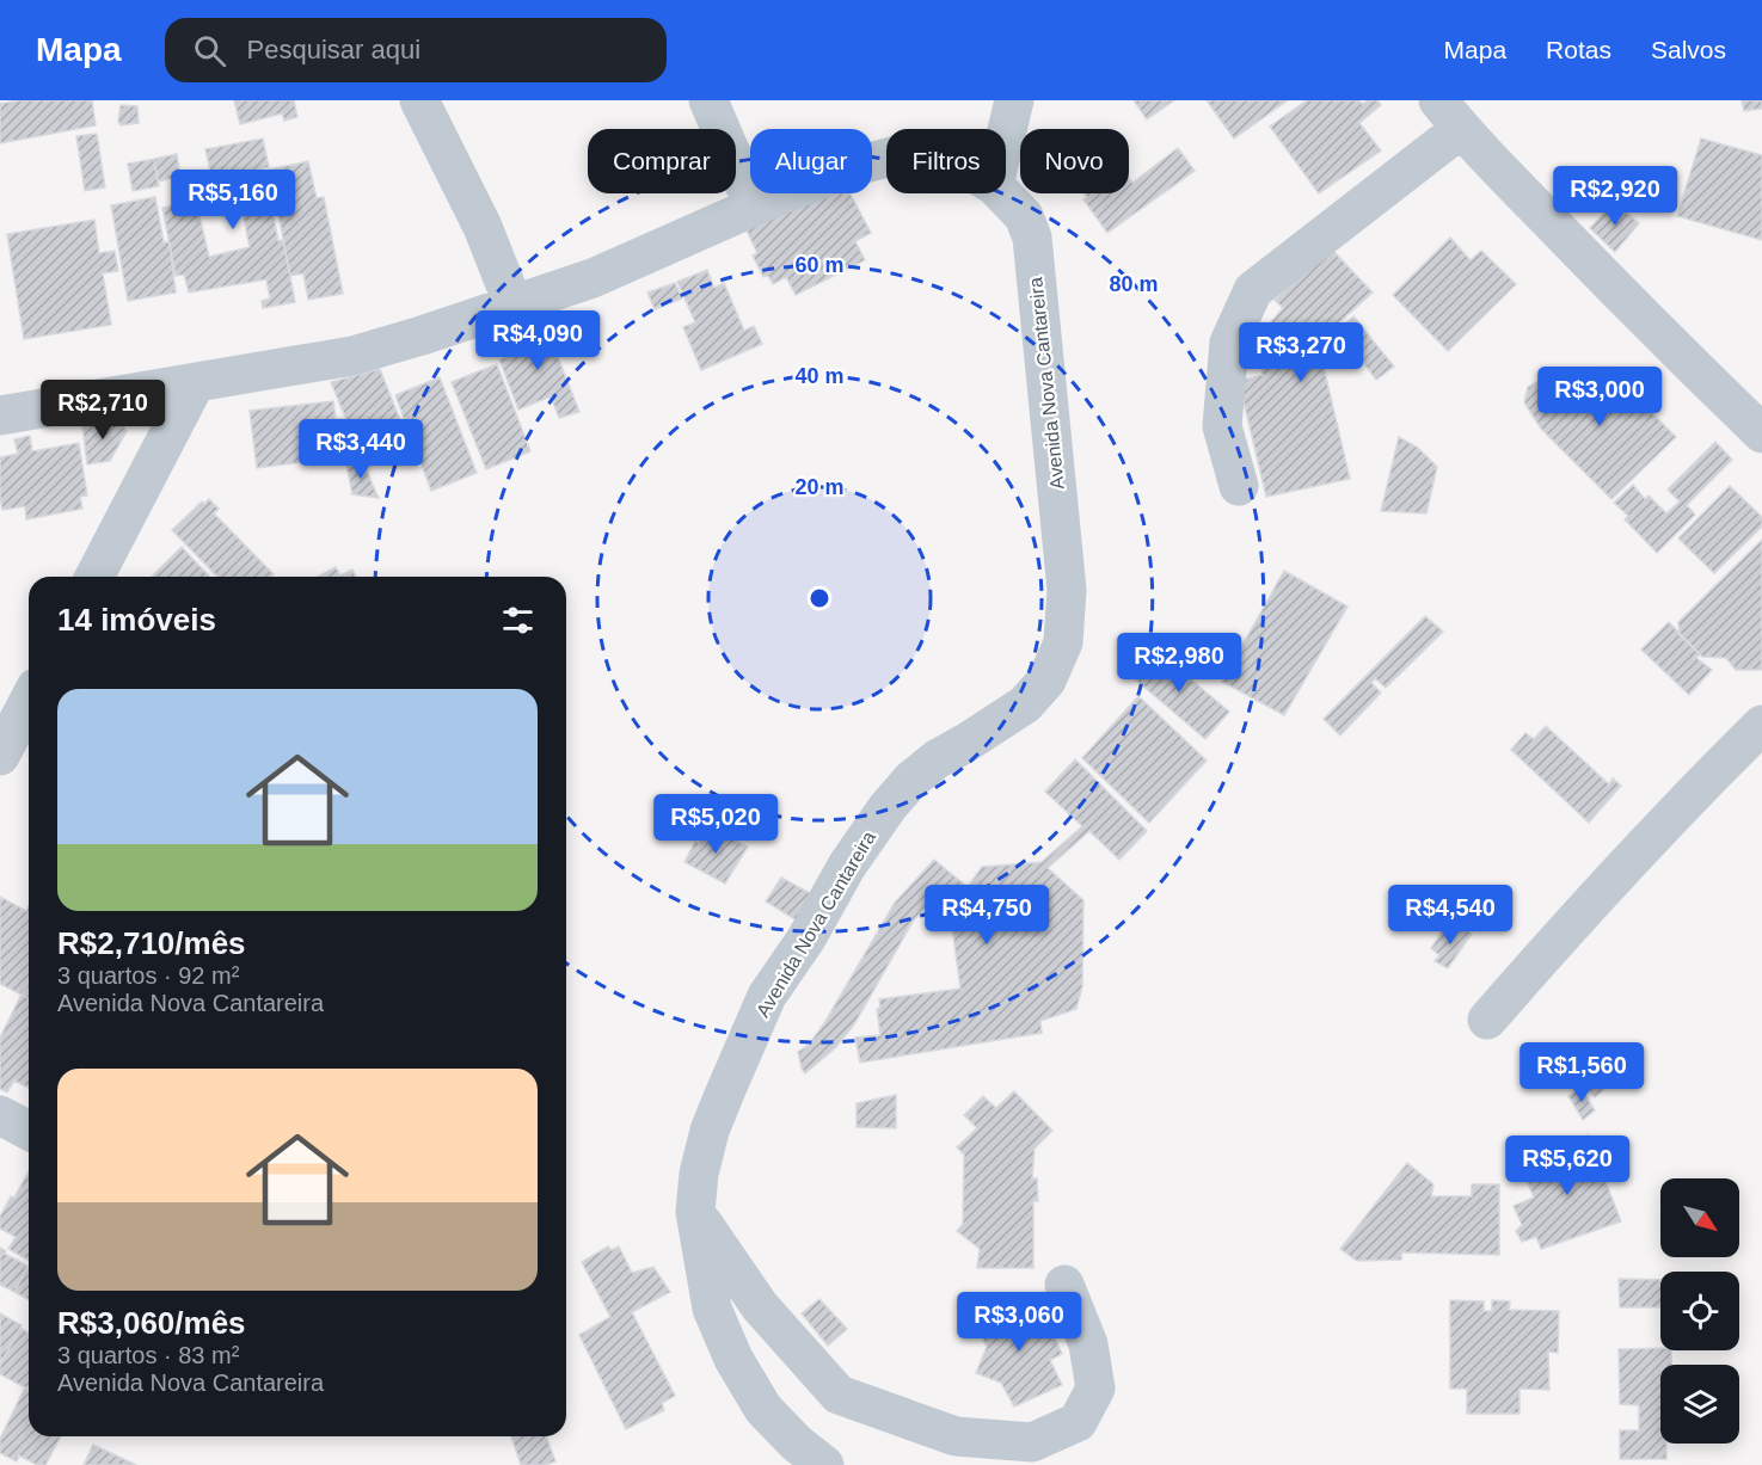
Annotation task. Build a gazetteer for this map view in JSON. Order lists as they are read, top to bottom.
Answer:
{
  "streets": {
    "street": ["Avenida Nova Cantareira"]
  },
  "north": "bottom right",
  "page": {
    "header": "Mapa",
    "search": "Pesquisar aqui",
    "nav": ["Mapa", "Rotas", "Salvos"],
    "chip": [
      "Comprar",
      "Alugar",
      "Filtros",
      "Novo"
    ],
    "price": [
      "R$2,920",
      "R$5,160",
      "R$4,090",
      "R$3,270",
      "R$3,000",
      "R$2,710",
      "R$3,440",
      "R$2,980",
      "R$5,020",
      "R$4,750",
      "R$4,540",
      "R$1,560",
      "R$5,620",
      "R$3,060"
    ],
    "heading": "14 imóveis",
    "list": [
      {
        "name": "R$2,710/mês",
        "note": "3 quartos · 92 m² · Avenida Nova Cantareira"
      },
      {
        "name": "R$3,060/mês",
        "note": "3 quartos · 83 m² · Avenida Nova Cantareira"
      }
    ]
  },
  "rings": [
    "60 m",
    "80 m",
    "40 m",
    "20 m"
  ]
}
